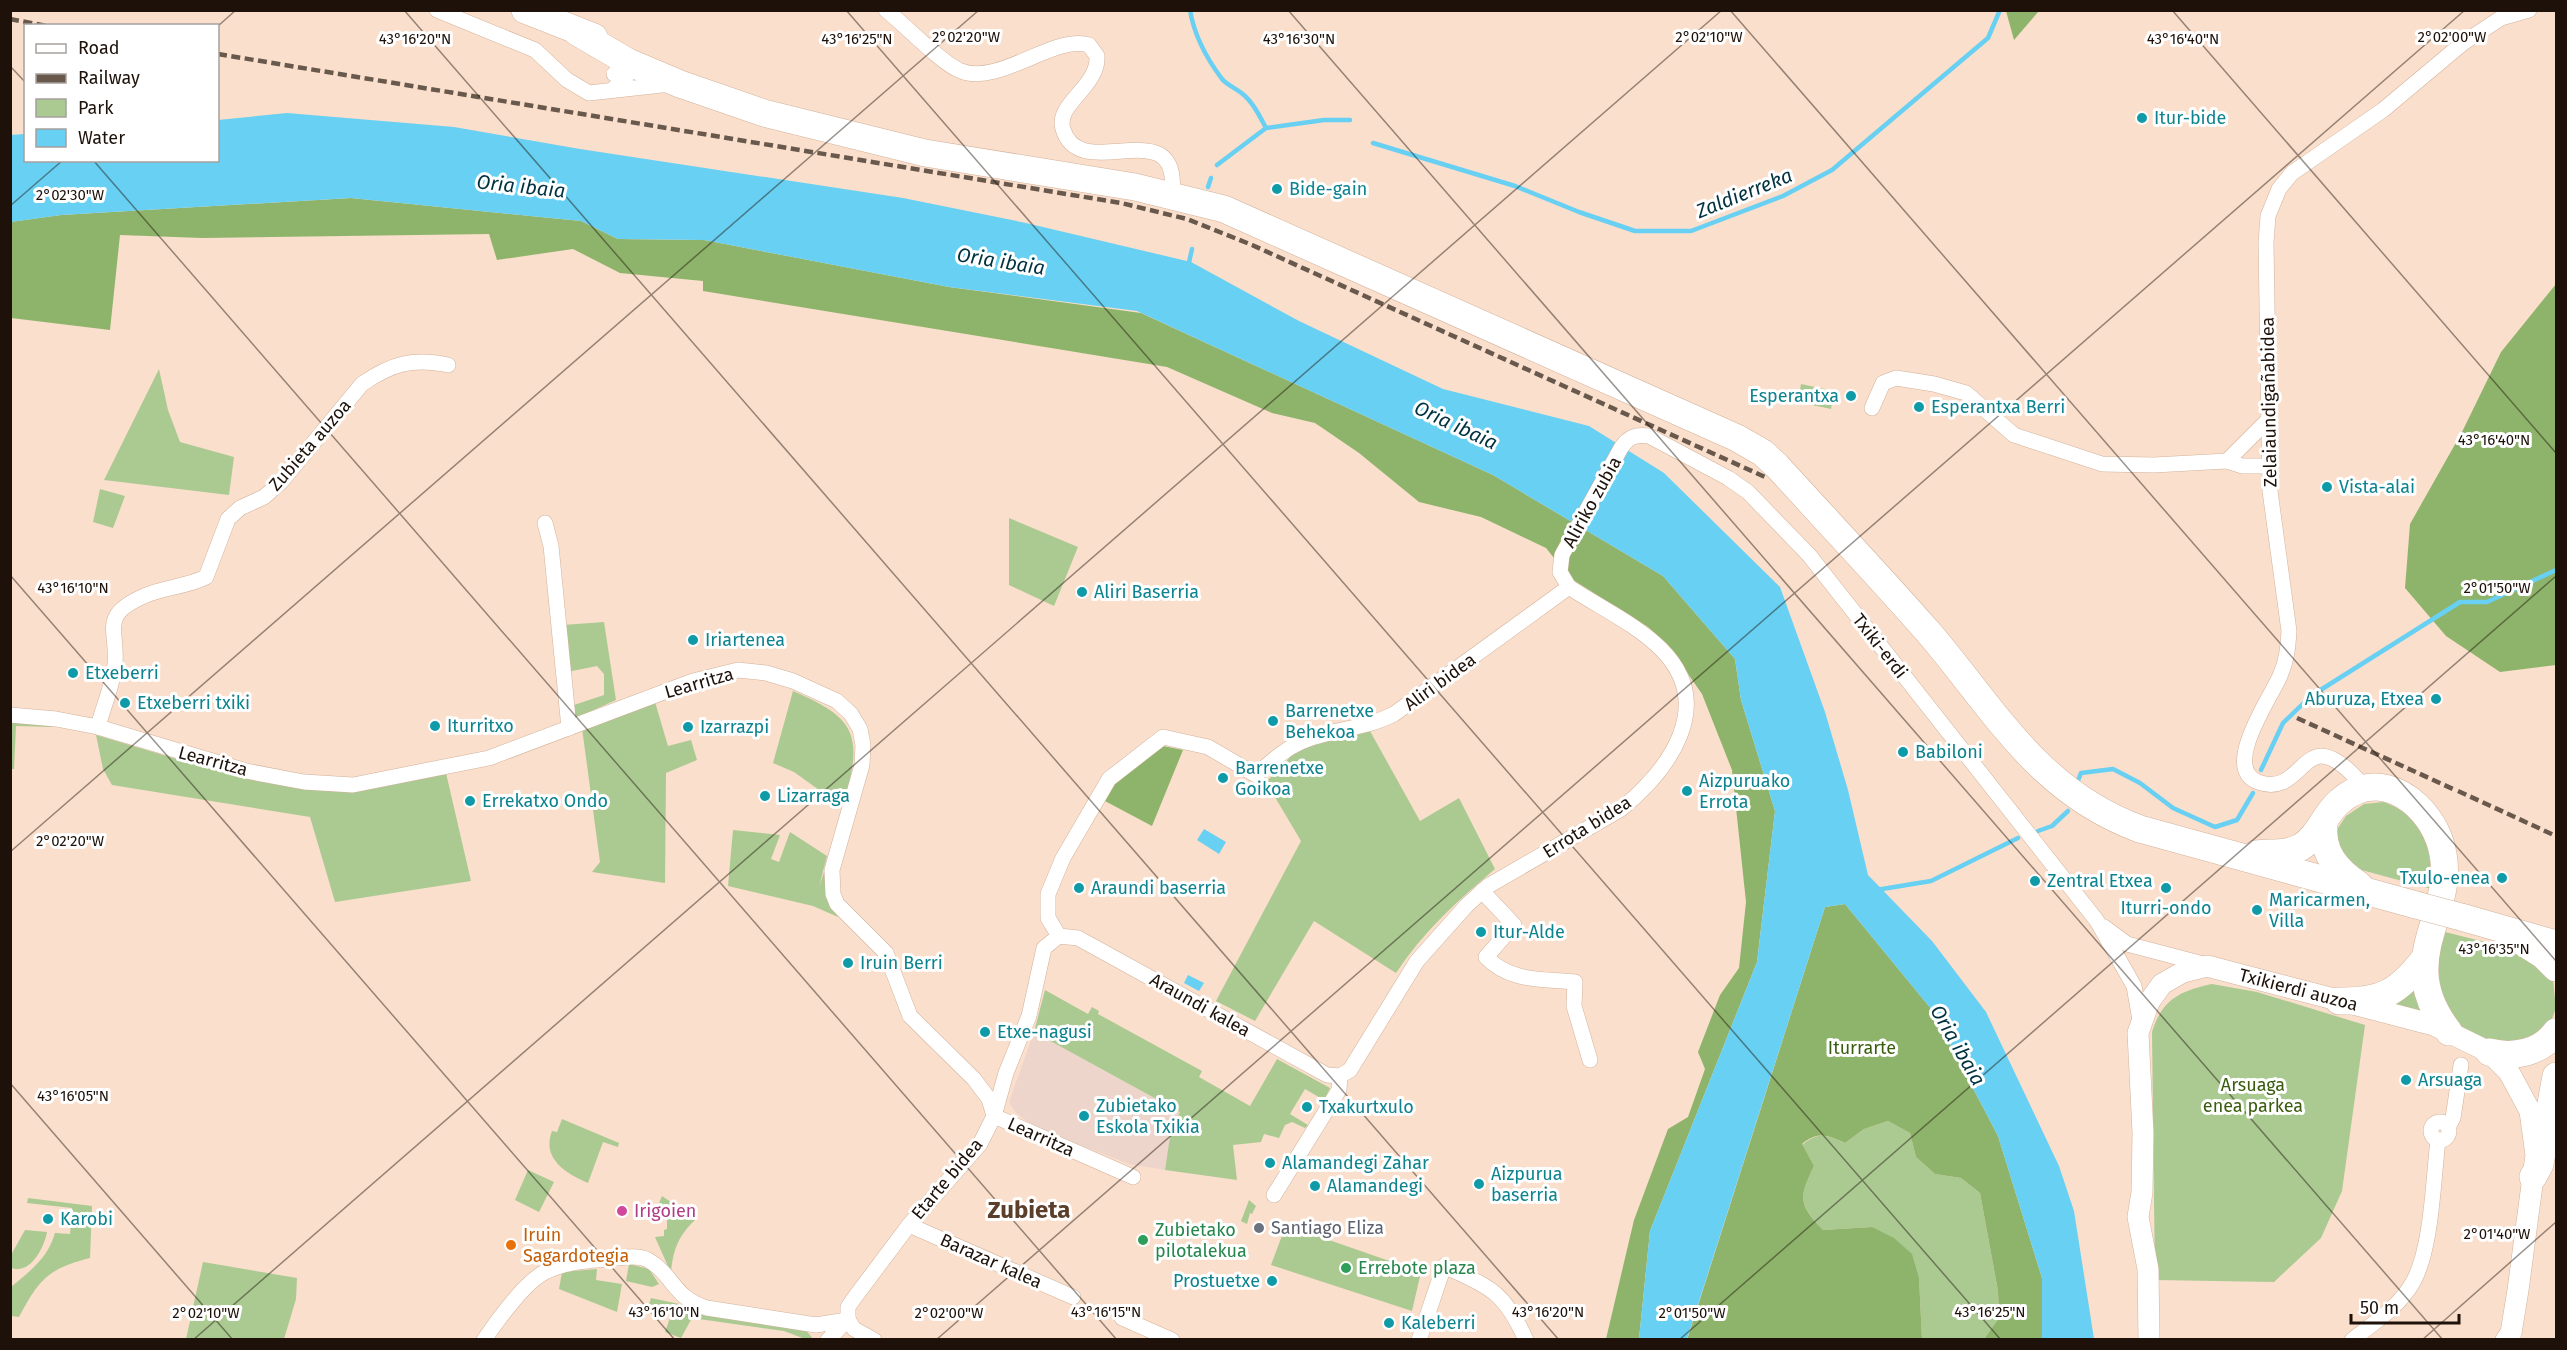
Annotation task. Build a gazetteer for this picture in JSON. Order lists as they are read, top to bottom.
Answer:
{
  "streets": {
    "street": [
      "Zelaiaundigañabidea",
      "Zubieta auzoa",
      "Aliriko zubia",
      "Txiki-erdi",
      "Aliri bidea",
      "Learritza",
      "Errota bidea",
      "Txikierdi auzoa",
      "Araundi kalea",
      "Etarte bidea",
      "Barazar kalea"
    ]
  },
  "crossings": [
    ["Zubieta auzoa", "Learritza"],
    ["Aliriko zubia", "Txiki-erdi"],
    ["Aliriko zubia", "Aliri bidea"],
    ["Aliriko zubia", "Errota bidea"],
    ["Aliri bidea", "Errota bidea"],
    ["Aliri bidea", "Araundi kalea"],
    ["Aliri bidea", "Etarte bidea"],
    ["Learritza", "Etarte bidea"],
    ["Errota bidea", "Araundi kalea"],
    ["Araundi kalea", "Etarte bidea"],
    ["Etarte bidea", "Barazar kalea"]
  ],
  "districts": ["Zubieta"],
  "water": ["Oria ibaia", "Zaldierreka"],
  "parks": ["Iturrarte", "Arsuaga enea parkea"],
  "places": [
    "Itur-bide",
    "Bide-gain",
    "Esperantxa",
    "Esperantxa Berri",
    "Vista-alai",
    "Aliri Baserria",
    "Iriartenea",
    "Etxeberri",
    "Aburuza, Etxea",
    "Etxeberri txiki",
    "Barrenetxe Behekoa",
    "Iturritxo",
    "Izarrazpi",
    "Babiloni",
    "Barrenetxe Goikoa",
    "Aizpuruako Errota",
    "Lizarraga",
    "Errekatxo Ondo",
    "Txulo-enea",
    "Zentral Etxea",
    "Araundi baserria",
    "Iturri-ondo",
    "Maricarmen, Villa",
    "Itur-Alde",
    "Iruin Berri",
    "Etxe-nagusi",
    "Arsuaga",
    "Txakurtxulo",
    "Zubietako Eskola Txikia",
    "Alamandegi Zahar",
    "Aizpurua baserria",
    "Alamandegi",
    "Irigoien",
    "Karobi",
    "Santiago Eliza",
    "Zubietako pilotalekua",
    "Iruin Sagardotegia",
    "Errebote plaza",
    "Prostuetxe",
    "Kaleberri"
  ],
  "legend": [
    "Road",
    "Railway",
    "Park",
    "Water"
  ],
  "scale_bar": "50 m",
  "coordinates": [
    "2°02'20\"W",
    "2°02'10\"W",
    "2°02'00\"W",
    "43°16'20\"N",
    "43°16'25\"N",
    "43°16'30\"N",
    "43°16'40\"N",
    "2°02'30\"W",
    "43°16'10\"N",
    "2°01'50\"W",
    "43°16'35\"N",
    "43°16'05\"N",
    "2°01'40\"W",
    "43°16'15\"N"
  ]
}
